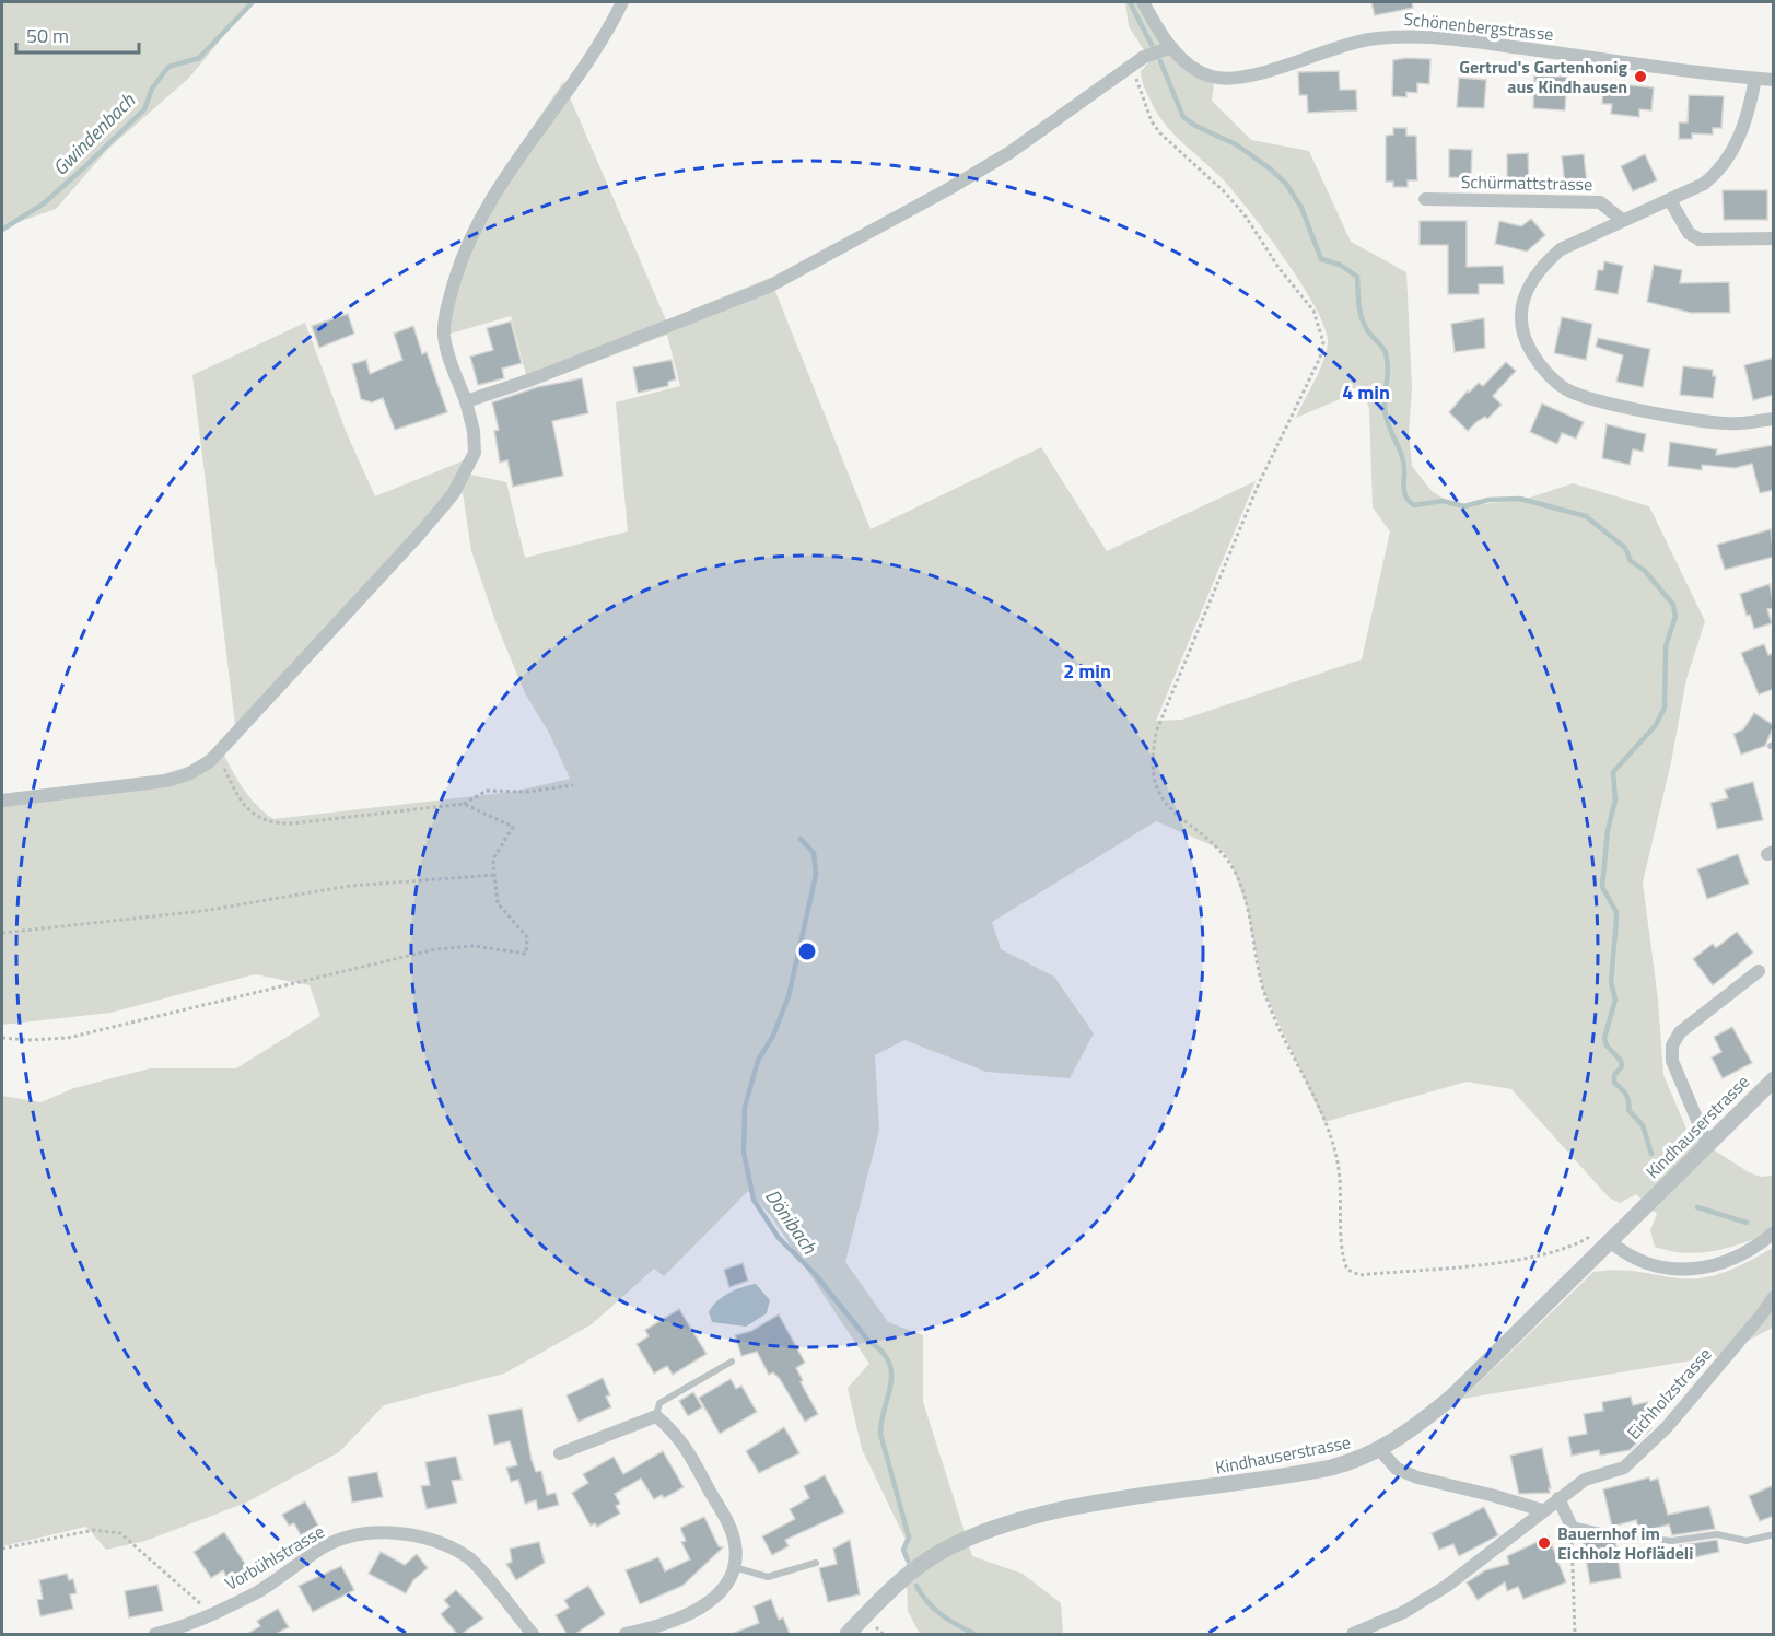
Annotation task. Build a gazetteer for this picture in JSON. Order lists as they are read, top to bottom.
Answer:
{
  "streets": {
    "street": [
      "Schönenbergstrasse",
      "Schürmattstrasse",
      "Kindhauserstrasse",
      "Eichholzstrasse",
      "Vorbühlstrasse"
    ]
  },
  "water": ["Gwindenbach", "Dönibach"],
  "places": ["Gertrud's Gartenhonig aus Kindhausen", "Bauernhof im Eichholz Hoflädeli"],
  "scale_bar": "50 m",
  "rings": ["4 min", "2 min"]
}
